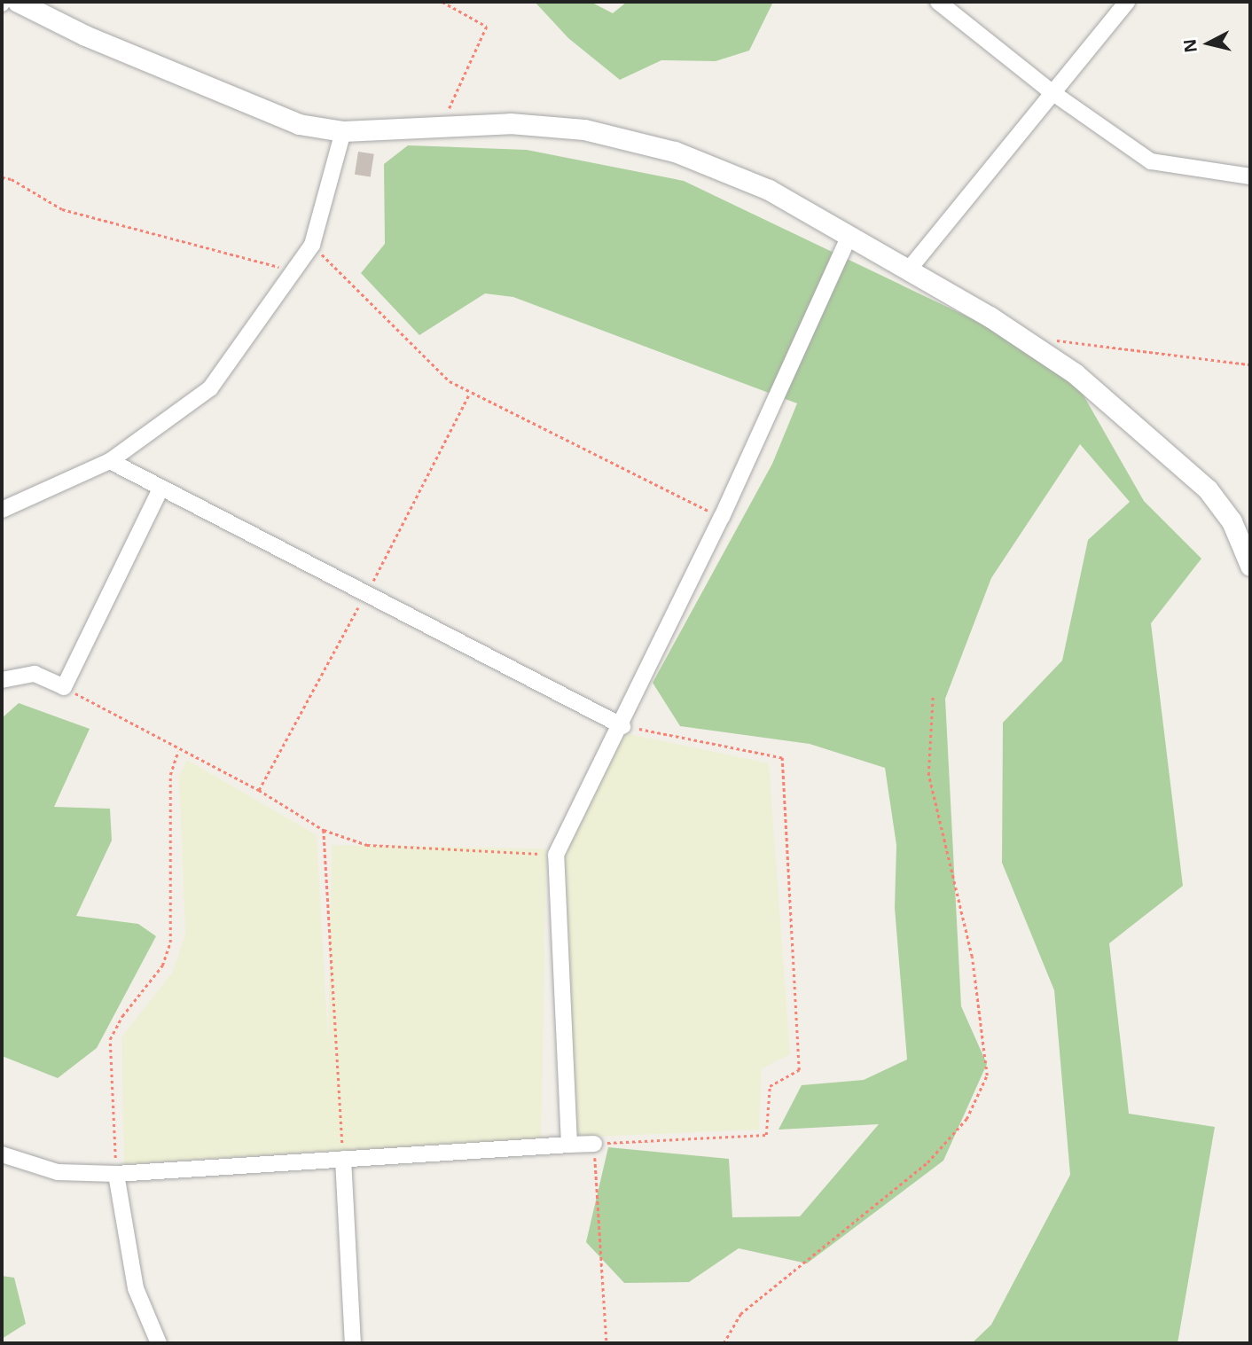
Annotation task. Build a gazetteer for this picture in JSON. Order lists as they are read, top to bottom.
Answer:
{
  "north": "left"
}
